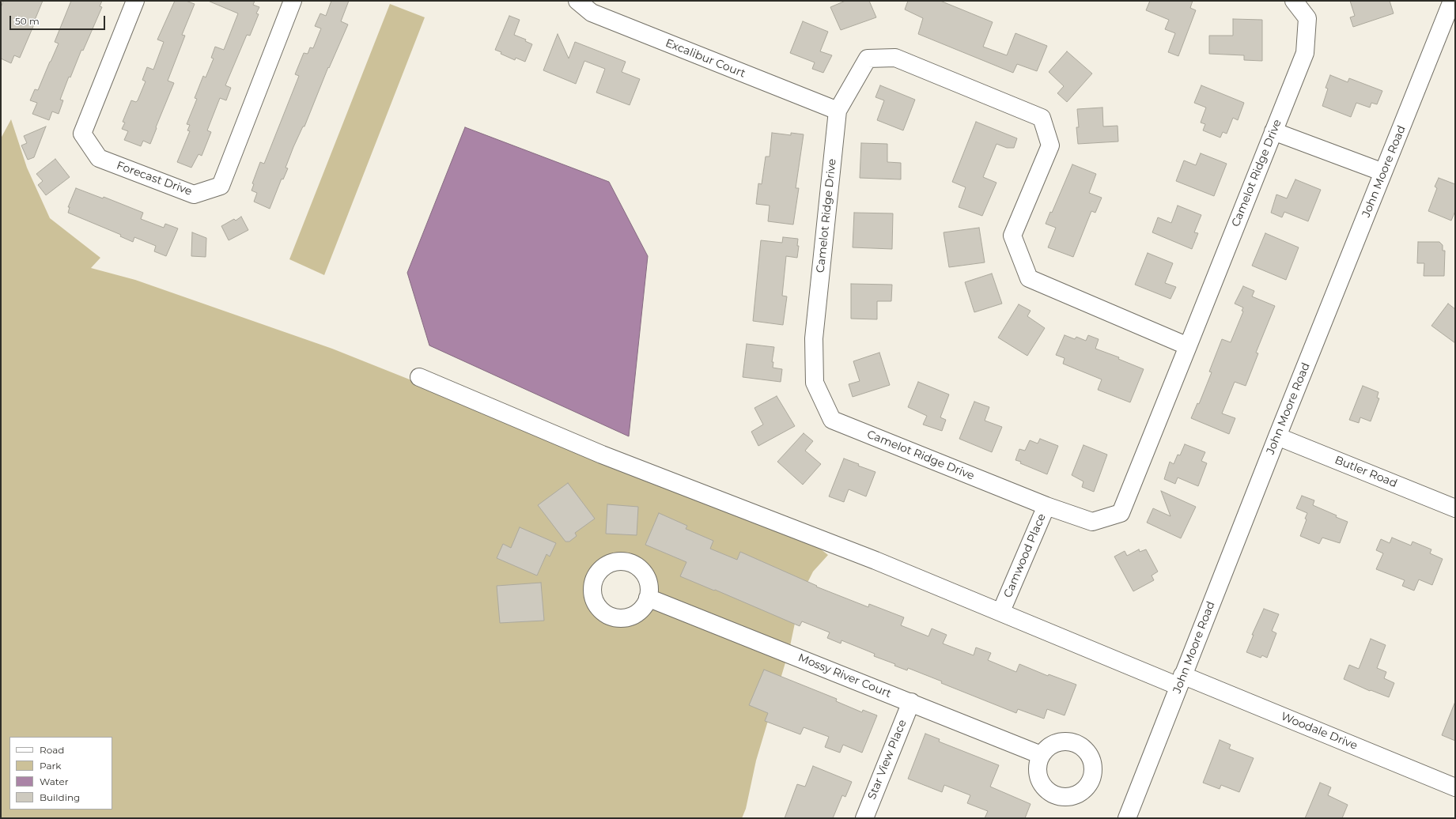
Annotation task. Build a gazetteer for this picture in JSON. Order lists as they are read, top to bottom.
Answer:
{
  "streets": {
    "street": [
      "Excalibur Court",
      "John Moore Road",
      "Camelot Ridge Drive",
      "Forecast Drive",
      "Butler Road",
      "Camwood Place",
      "Mossy River Court",
      "Woodale Drive",
      "Star View Place"
    ]
  },
  "crossings": [
    ["Excalibur Court", "Camelot Ridge Drive"],
    ["John Moore Road", "Butler Road"],
    ["John Moore Road", "Woodale Drive"],
    ["Camelot Ridge Drive", "Camwood Place"],
    ["Mossy River Court", "Star View Place"]
  ],
  "legend": [
    "Road",
    "Park",
    "Water",
    "Building"
  ],
  "scale_bar": "50 m"
}
